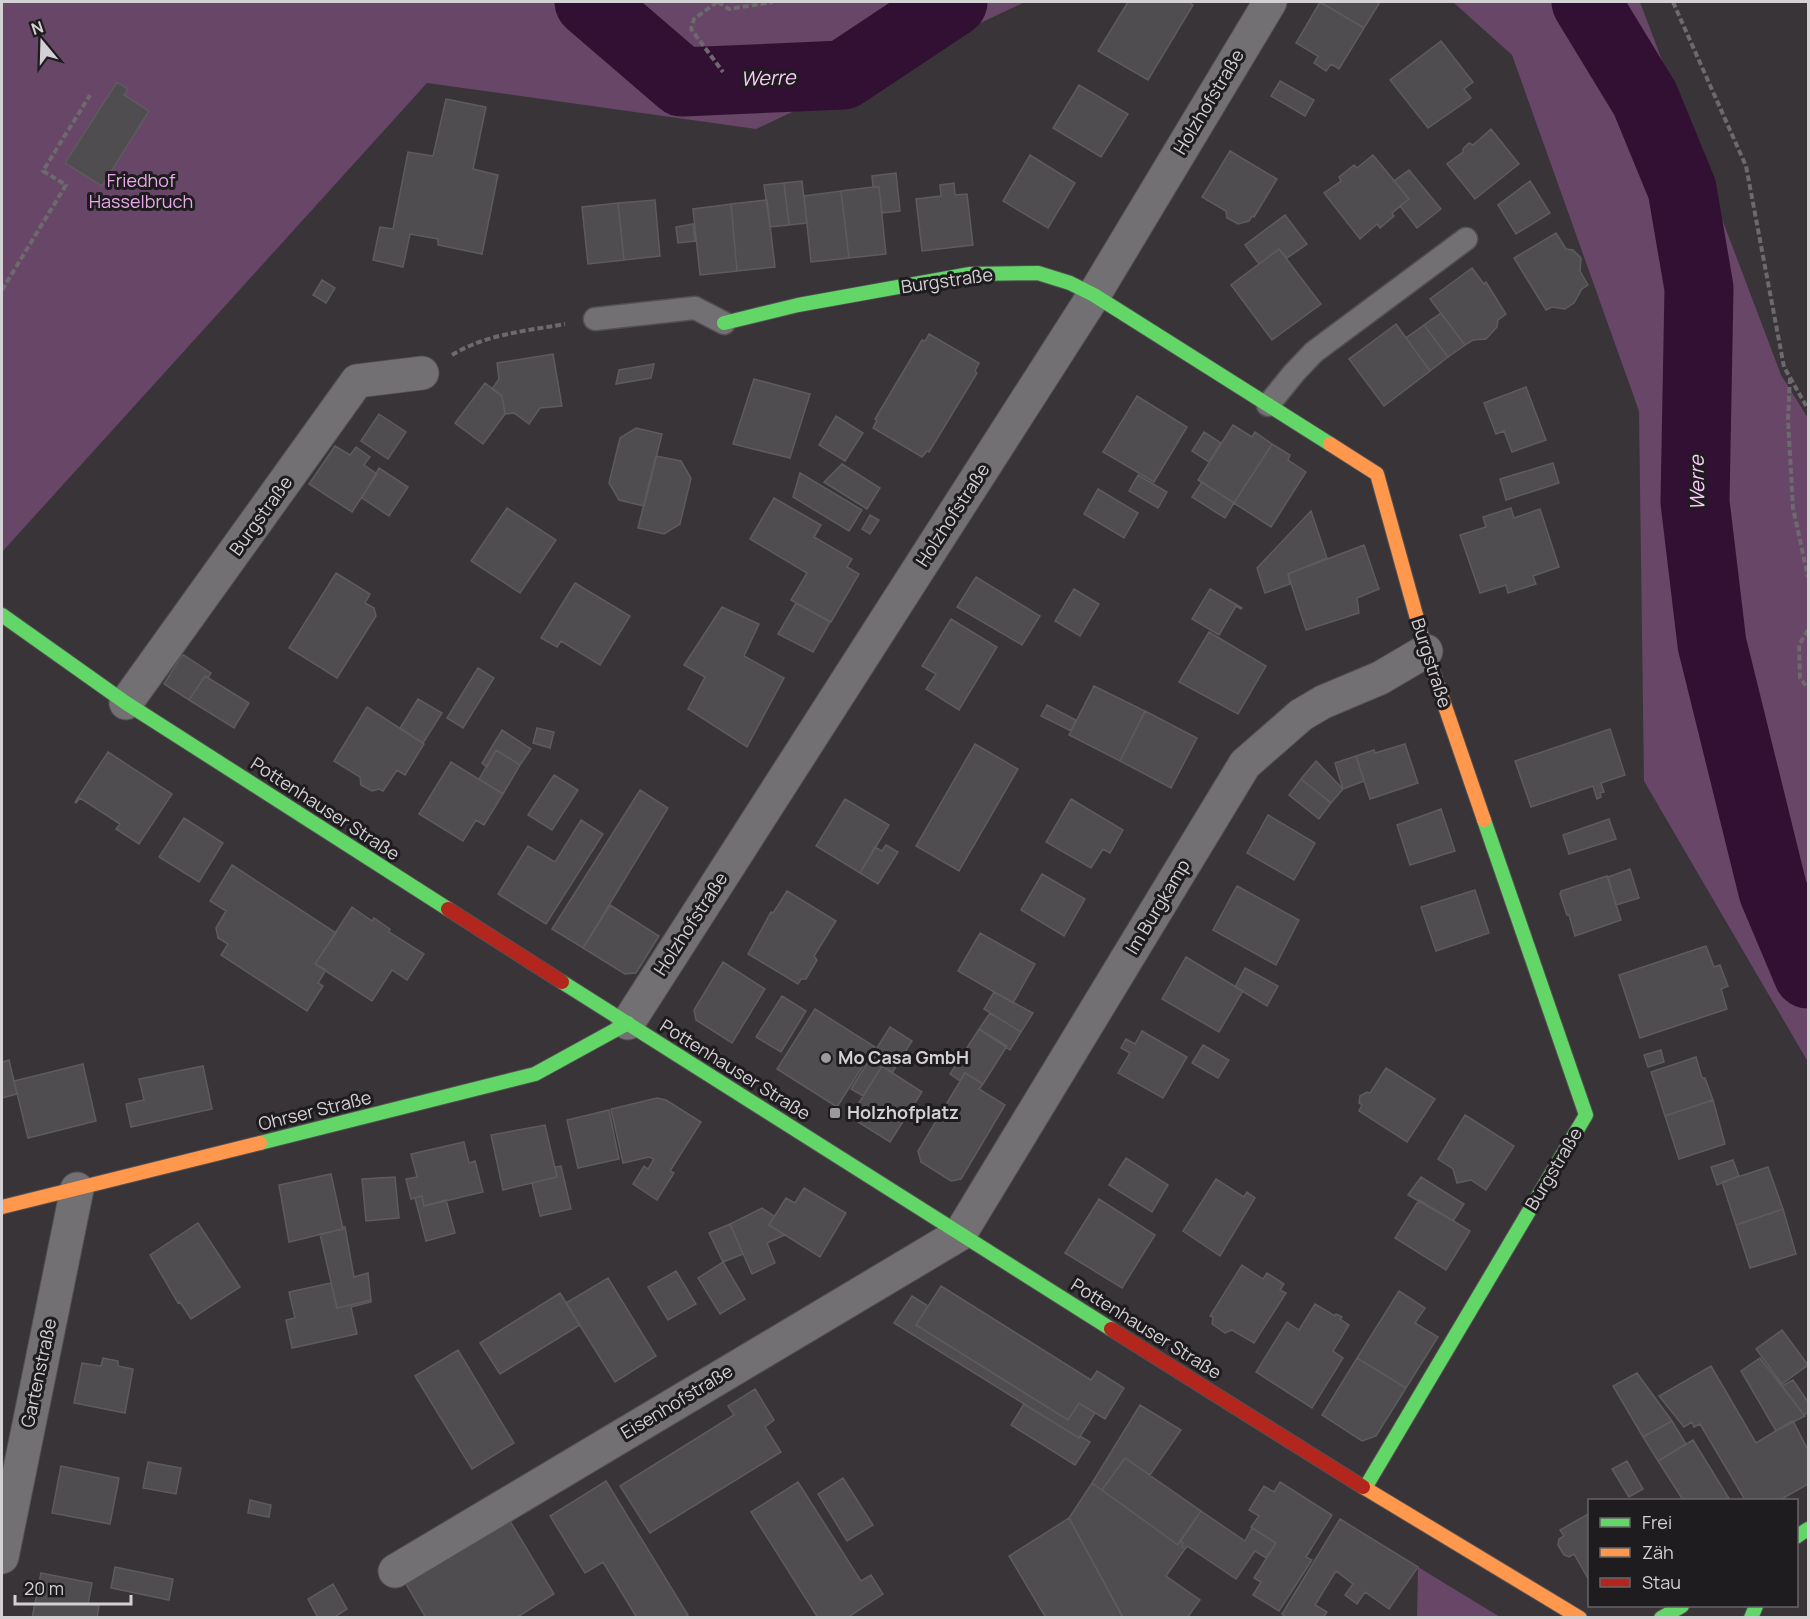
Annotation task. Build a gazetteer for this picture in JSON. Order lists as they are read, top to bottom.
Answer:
{
  "streets": {
    "street": [
      "Holzhofstraße",
      "Burgstraße",
      "Pottenhauser Straße",
      "Im Burgkamp",
      "Ohrser Straße",
      "Gartenstraße",
      "Eisenhofstraße"
    ]
  },
  "crossings": [
    ["Holzhofstraße", "Burgstraße"],
    ["Holzhofstraße", "Pottenhauser Straße"],
    ["Holzhofstraße", "Ohrser Straße"],
    ["Burgstraße", "Pottenhauser Straße"],
    ["Burgstraße", "Im Burgkamp"],
    ["Pottenhauser Straße", "Im Burgkamp"],
    ["Pottenhauser Straße", "Ohrser Straße"],
    ["Pottenhauser Straße", "Eisenhofstraße"],
    ["Im Burgkamp", "Eisenhofstraße"],
    ["Ohrser Straße", "Gartenstraße"]
  ],
  "water": ["Werre"],
  "parks": ["Friedhof Hasselbruch"],
  "places": {
    "other": ["Mo Casa GmbH"],
    "transit": ["Holzhofplatz"]
  },
  "legend": ["Frei", "Zäh", "Stau"],
  "scale_bar": "20 m",
  "north": "top"
}
